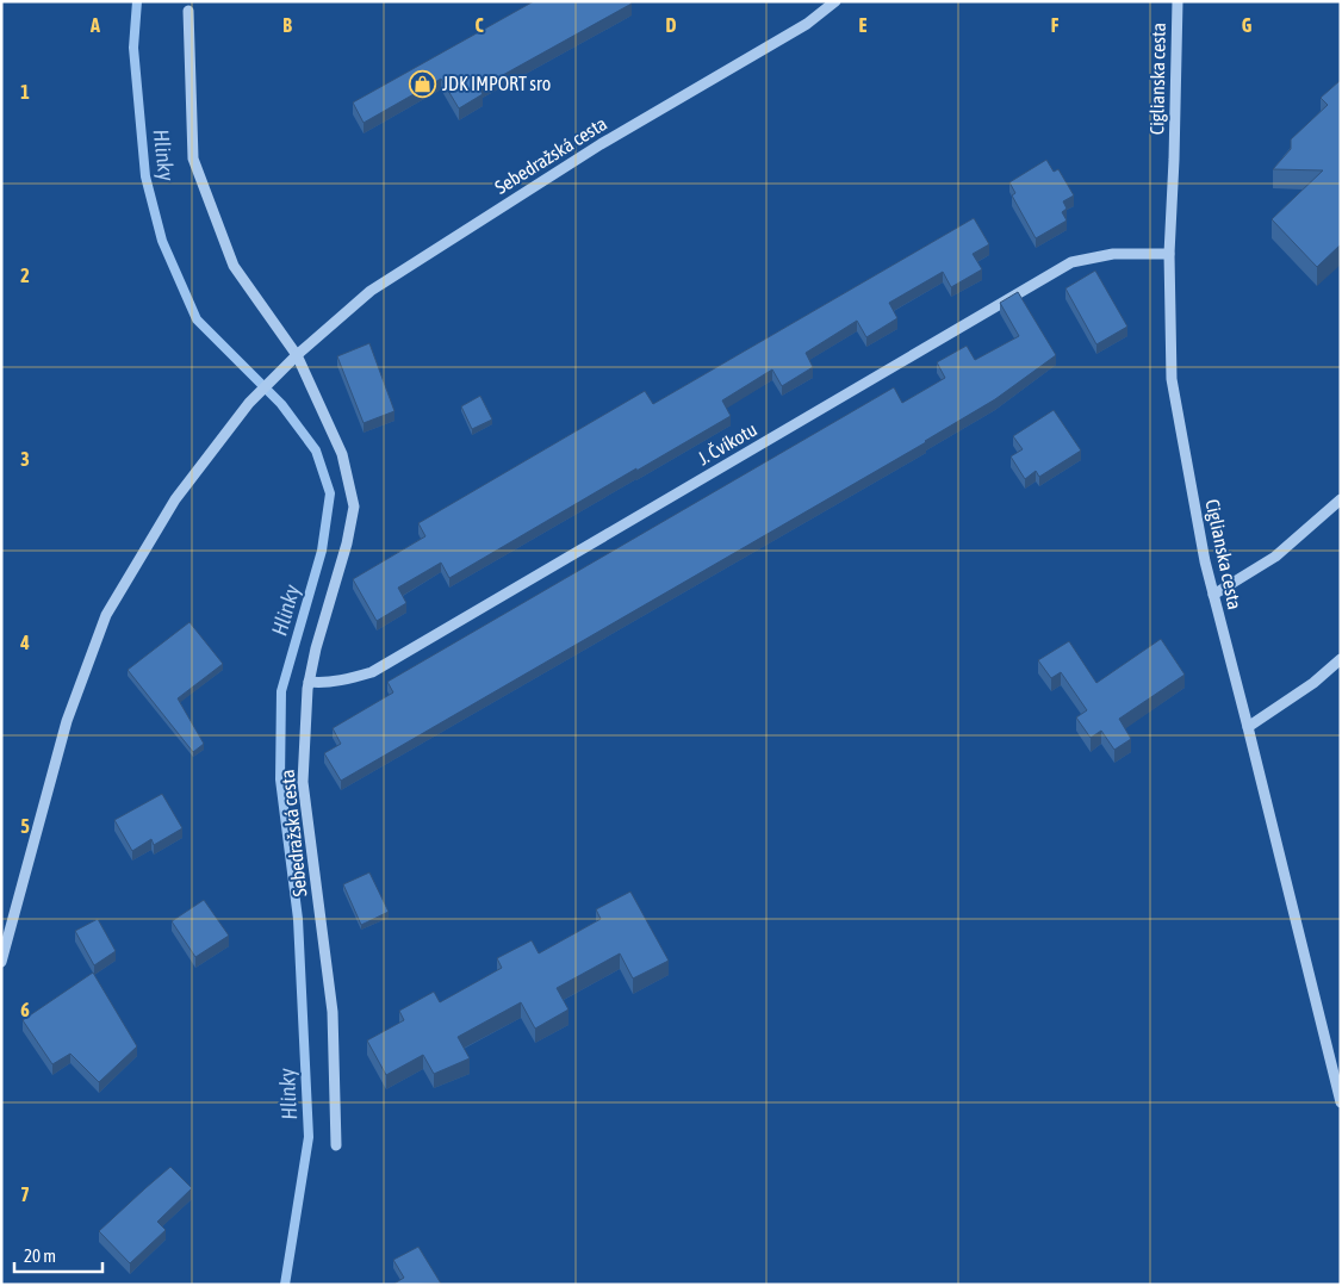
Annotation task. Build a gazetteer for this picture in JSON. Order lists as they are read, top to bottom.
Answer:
{
  "streets": {
    "street": ["Ciglianska cesta", "Sebedražská cesta", "J. Čvíkotu"]
  },
  "crossings": [
    ["Ciglianska cesta", "J. Čvíkotu"],
    ["Sebedražská cesta", "J. Čvíkotu"]
  ],
  "water": ["Hlinky"],
  "places": {
    "shop": ["JDK IMPORT sro"]
  },
  "scale_bar": "20 m",
  "grid": {
    "columns": [
      "A",
      "B",
      "C",
      "D",
      "E",
      "F",
      "G"
    ],
    "rows": [
      "1",
      "2",
      "3",
      "4",
      "5",
      "6",
      "7"
    ]
  }
}
